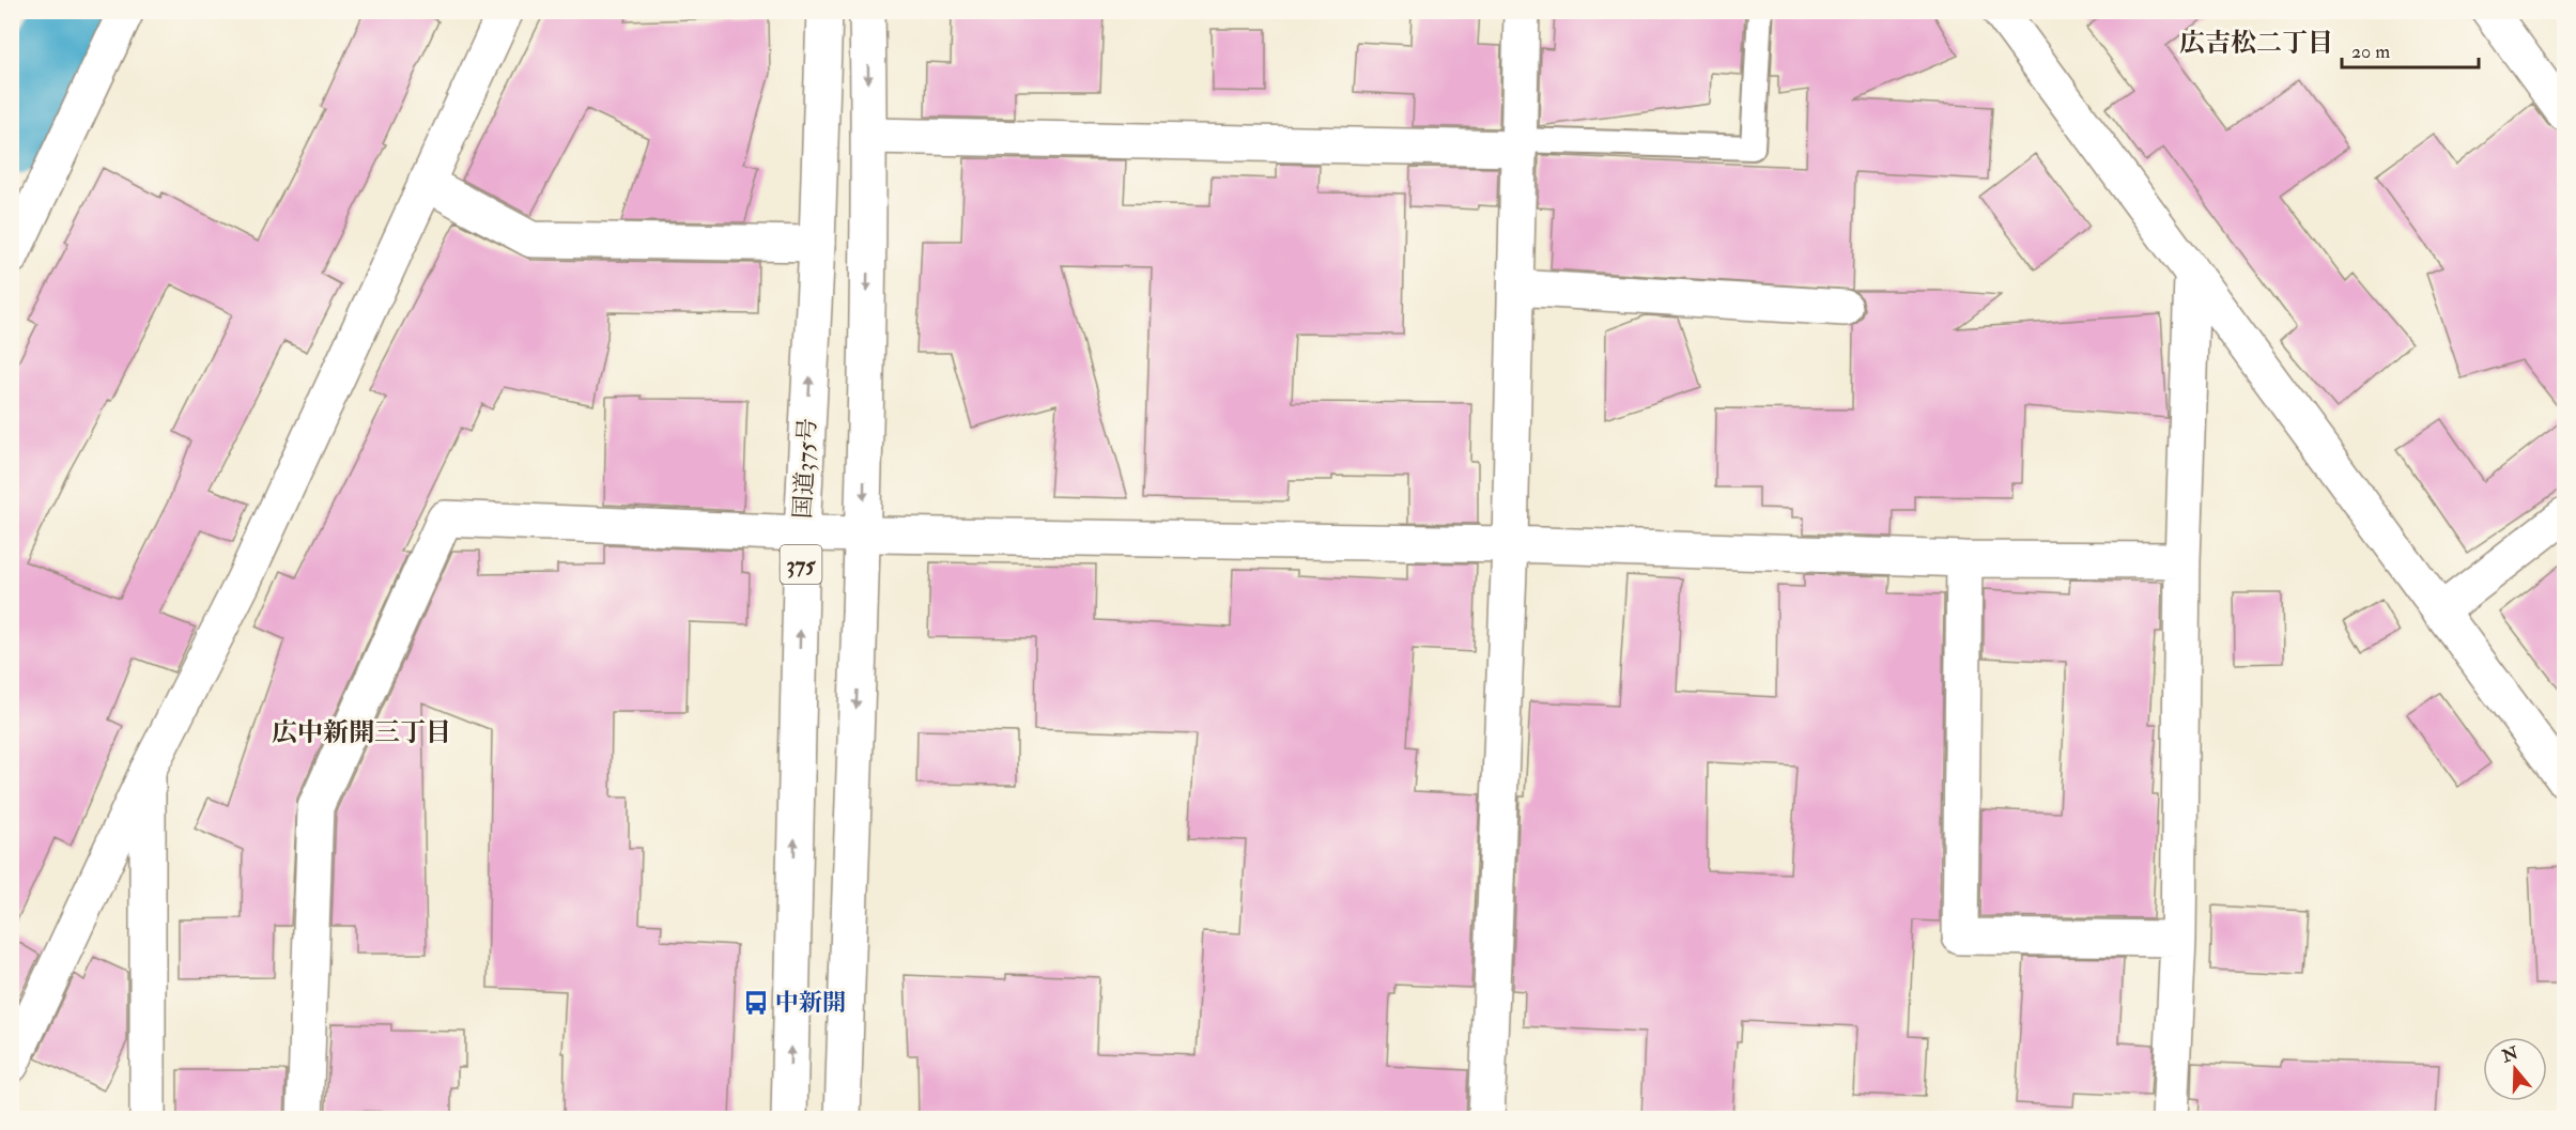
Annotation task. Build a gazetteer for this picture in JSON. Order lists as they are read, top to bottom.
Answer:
{
  "streets": {
    "main road": ["国道375号", "375"]
  },
  "districts": ["広吉松二丁目", "広中新開三丁目"],
  "places": {
    "bus stop": ["中新開"]
  },
  "scale_bar": "20 m",
  "north": "top"
}
